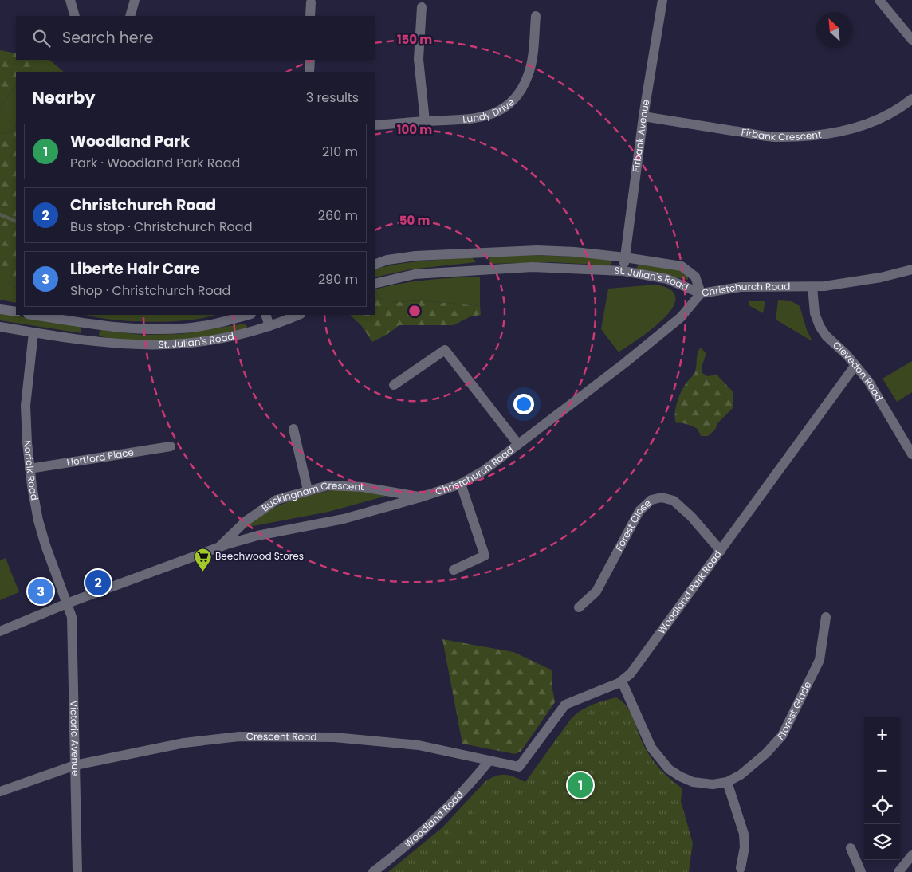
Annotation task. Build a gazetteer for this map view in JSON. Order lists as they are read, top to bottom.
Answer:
{
  "streets": {
    "street": [
      "Lundy Drive",
      "Firbank Crescent",
      "Firbank Avenue",
      "St. Julian's Road",
      "Christchurch Road",
      "Clevedon Road",
      "Hertford Place",
      "Norfolk Road",
      "Buckingham Crescent",
      "Forest Close",
      "Woodland Park Road",
      "Fforest Glade",
      "Crescent Road",
      "Victoria Avenue",
      "Woodland Road"
    ]
  },
  "crossings": [
    ["Firbank Crescent", "Firbank Avenue"],
    ["Firbank Avenue", "St. Julian's Road"],
    ["St. Julian's Road", "Christchurch Road"],
    ["St. Julian's Road", "Norfolk Road"],
    ["Christchurch Road", "Clevedon Road"],
    ["Christchurch Road", "Norfolk Road"],
    ["Christchurch Road", "Buckingham Crescent"],
    ["Christchurch Road", "Victoria Avenue"],
    ["Clevedon Road", "Woodland Park Road"],
    ["Hertford Place", "Norfolk Road"],
    ["Norfolk Road", "Victoria Avenue"],
    ["Forest Close", "Woodland Park Road"],
    ["Woodland Park Road", "Fforest Glade"],
    ["Woodland Park Road", "Crescent Road"],
    ["Woodland Park Road", "Woodland Road"],
    ["Crescent Road", "Victoria Avenue"],
    ["Crescent Road", "Woodland Road"]
  ],
  "places": {
    "supermarket": ["Beechwood Stores"]
  },
  "north": "top left",
  "page": {
    "search": "Search here",
    "heading": ["Nearby", "3 results"],
    "list": [
      {
        "mark": "1",
        "name": "Woodland Park",
        "note": "Park · Woodland Park Road",
        "value": "210 m"
      },
      {
        "mark": "2",
        "name": "Christchurch Road",
        "note": "Bus stop · Christchurch Road",
        "value": "260 m"
      },
      {
        "mark": "3",
        "name": "Liberte Hair Care",
        "note": "Shop · Christchurch Road",
        "value": "290 m"
      }
    ],
    "pins": ["2", "3", "1"],
    "map_buttons": ["+", "−"]
  },
  "rings": ["150 m", "100 m", "50 m"]
}
